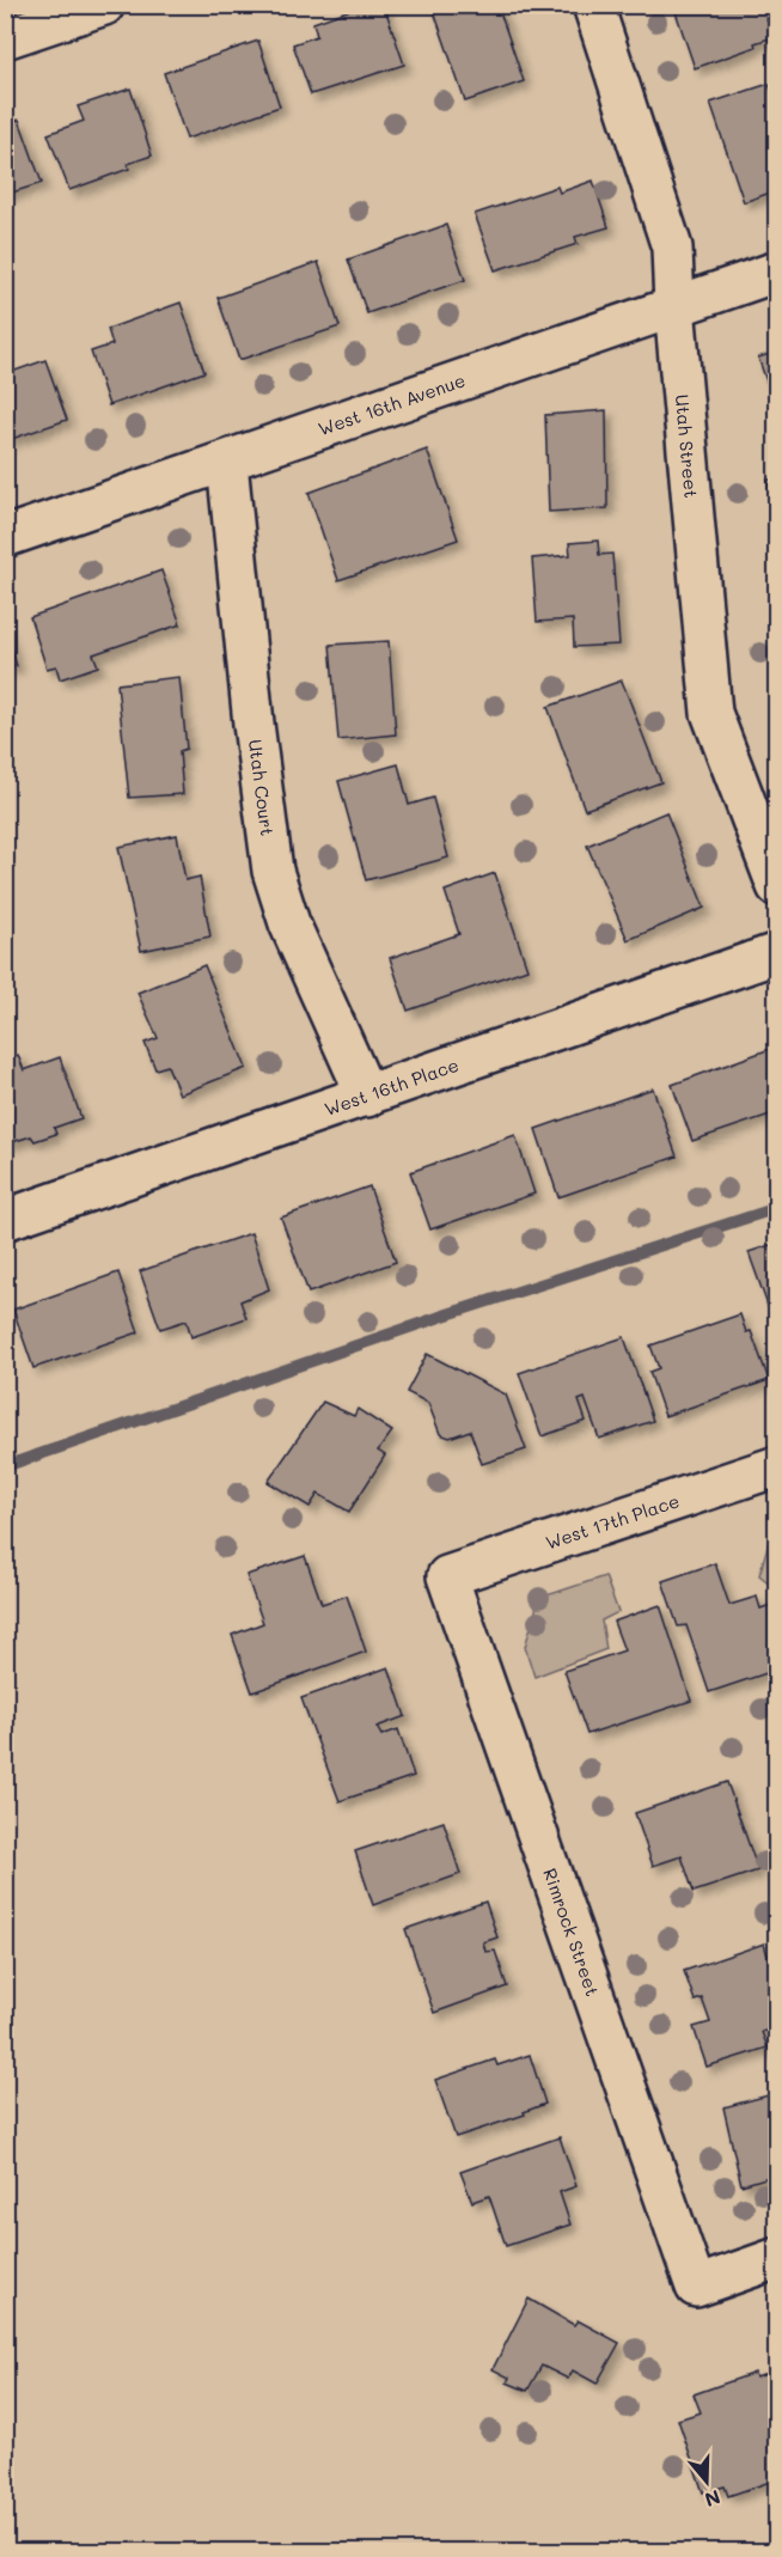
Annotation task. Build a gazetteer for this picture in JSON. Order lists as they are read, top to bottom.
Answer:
{
  "streets": {
    "street": [
      "West 16th Avenue",
      "Utah Street",
      "Utah Court",
      "West 16th Place",
      "West 17th Place",
      "Rimrock Street"
    ]
  },
  "crossings": [
    ["West 16th Avenue", "Utah Street"],
    ["West 16th Avenue", "Utah Court"],
    ["Utah Court", "West 16th Place"],
    ["West 17th Place", "Rimrock Street"]
  ],
  "north": "bottom"
}
